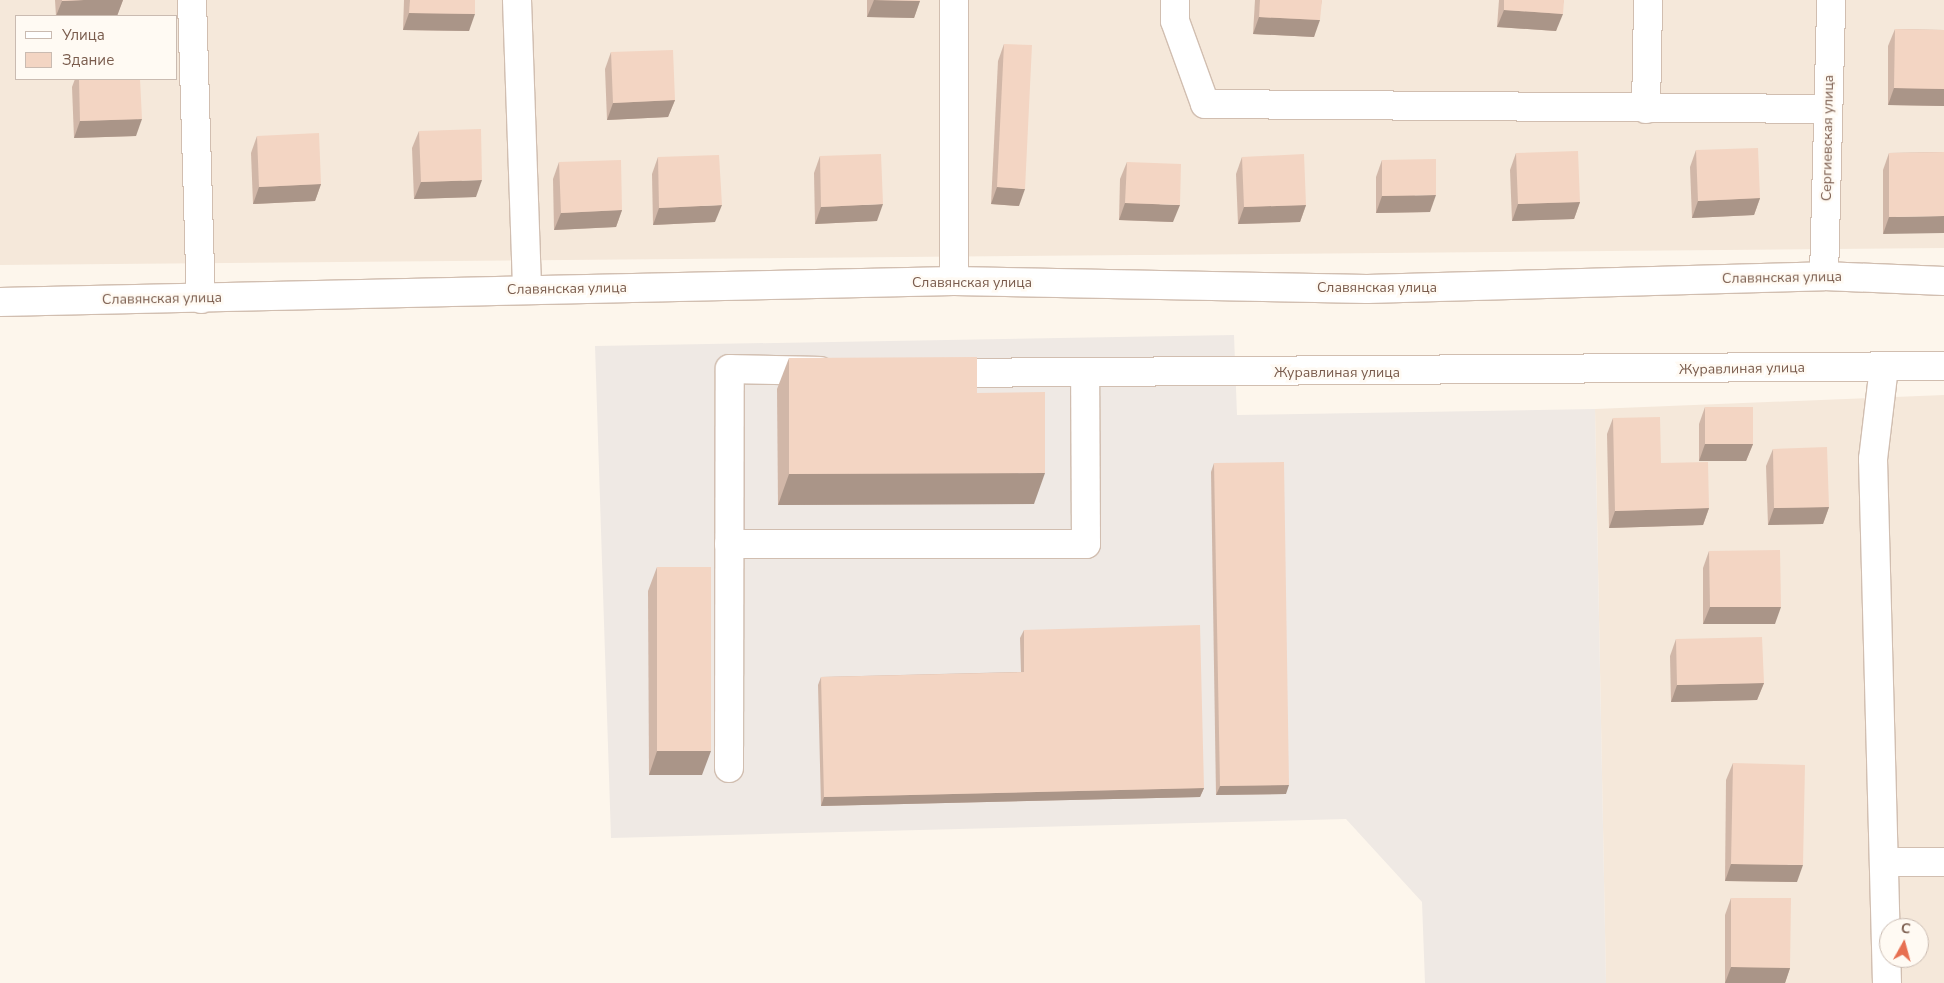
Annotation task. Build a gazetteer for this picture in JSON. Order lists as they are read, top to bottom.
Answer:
{
  "streets": {
    "street": ["Сергиевская улица", "Славянская улица", "Журавлиная улица"]
  },
  "crossings": [
    ["Сергиевская улица", "Славянская улица"]
  ],
  "legend": ["Улица", "Здание"],
  "north": "top"
}
